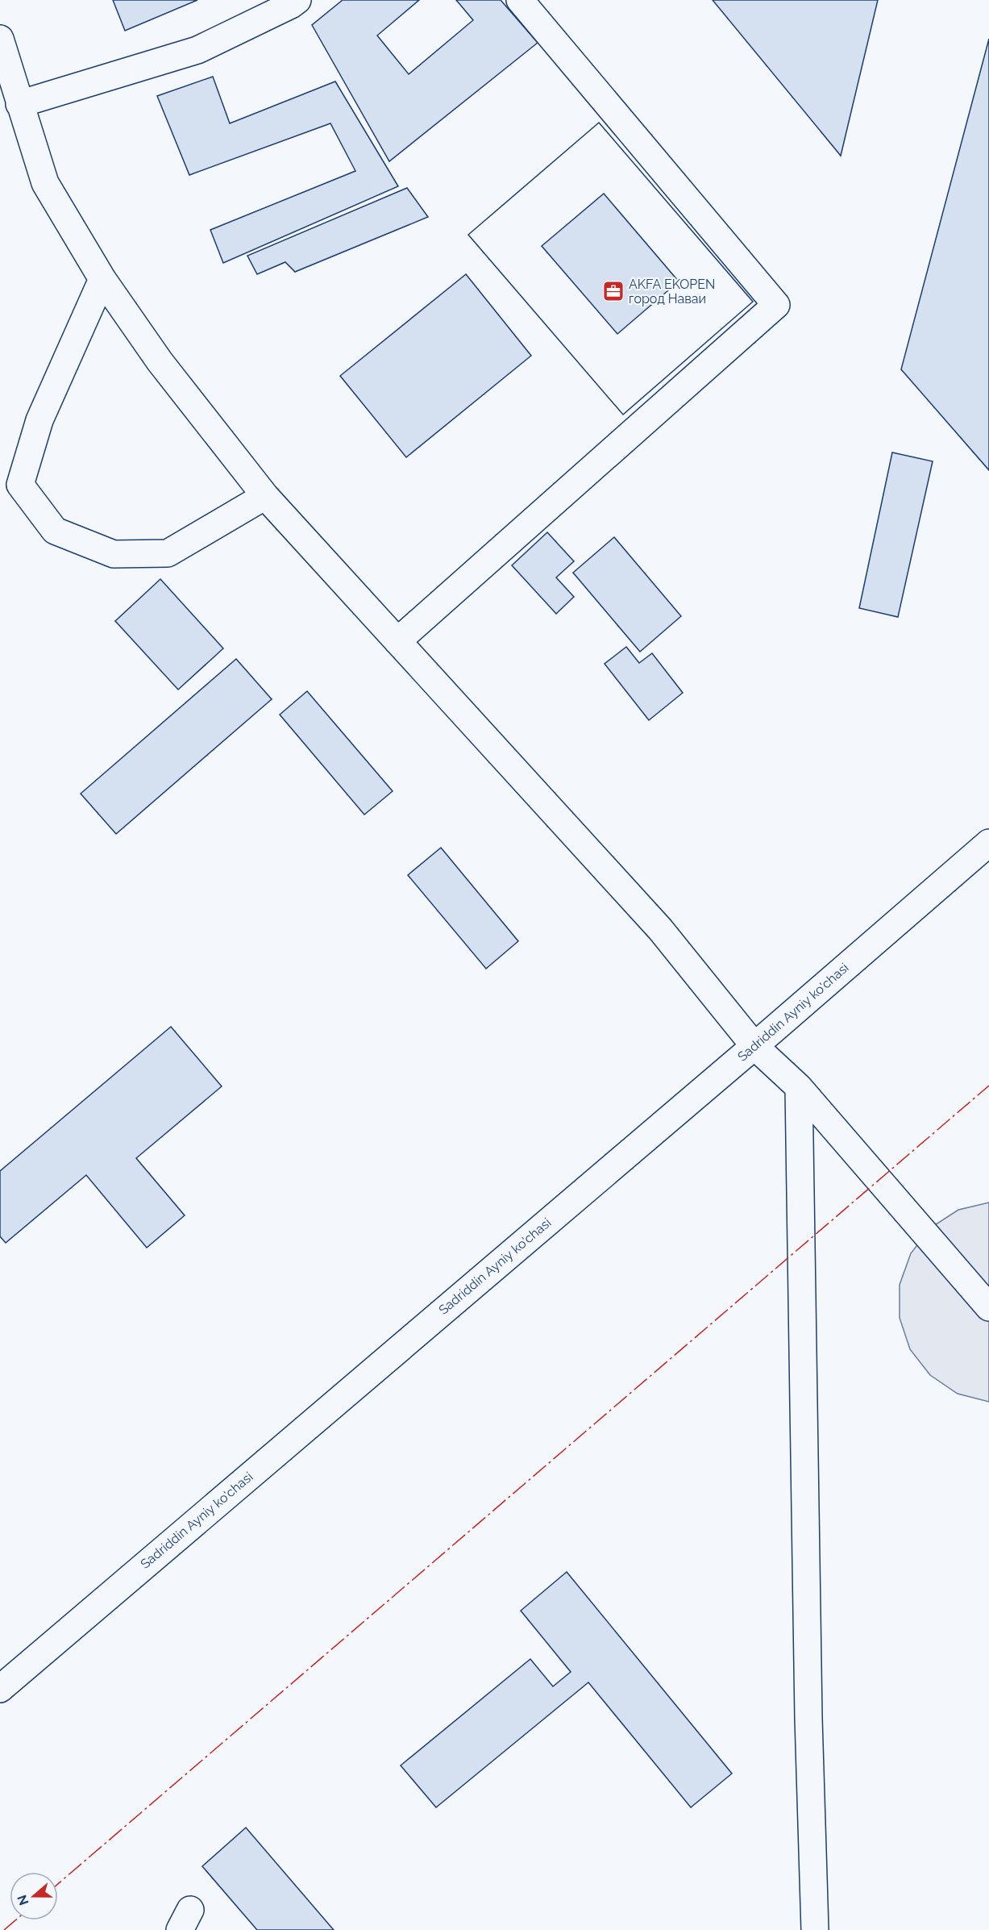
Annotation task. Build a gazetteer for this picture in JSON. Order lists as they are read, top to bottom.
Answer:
{
  "streets": {
    "street": ["Sadriddin Ayniy ko'chasi"]
  },
  "places": {
    "office": ["AKFA EKOPEN город Наваи"]
  },
  "north": "left"
}
